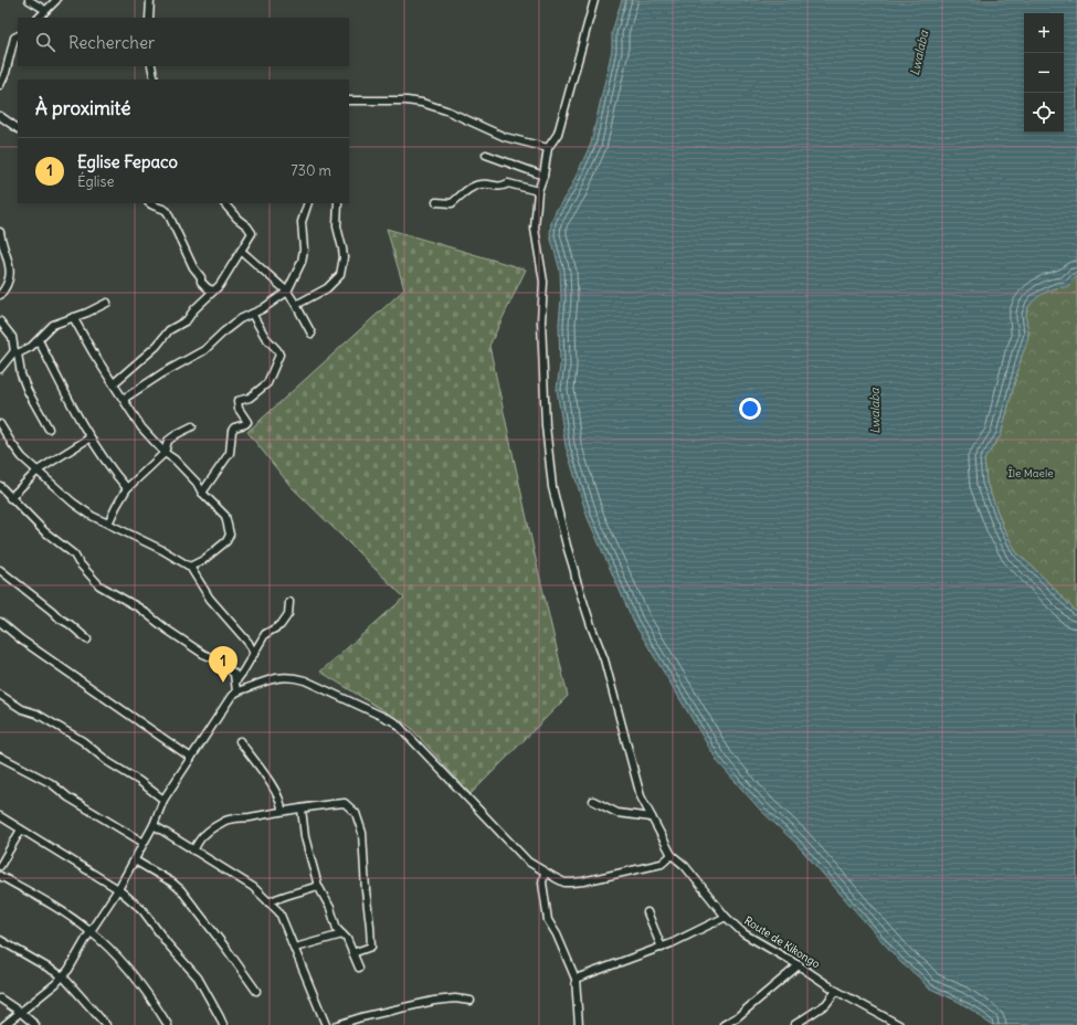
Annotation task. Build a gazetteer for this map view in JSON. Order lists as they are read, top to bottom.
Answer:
{
  "streets": {
    "street": ["Route de Kikongo"]
  },
  "water": ["Lwalaba"],
  "parks": ["Île Maele"],
  "page": {
    "map_buttons": ["+", "−"],
    "search": "Rechercher",
    "heading": "À proximité",
    "list": [
      {
        "mark": "1",
        "name": "Eglise Fepaco",
        "note": "Église",
        "value": "730 m"
      }
    ],
    "pins": "1"
  }
}
